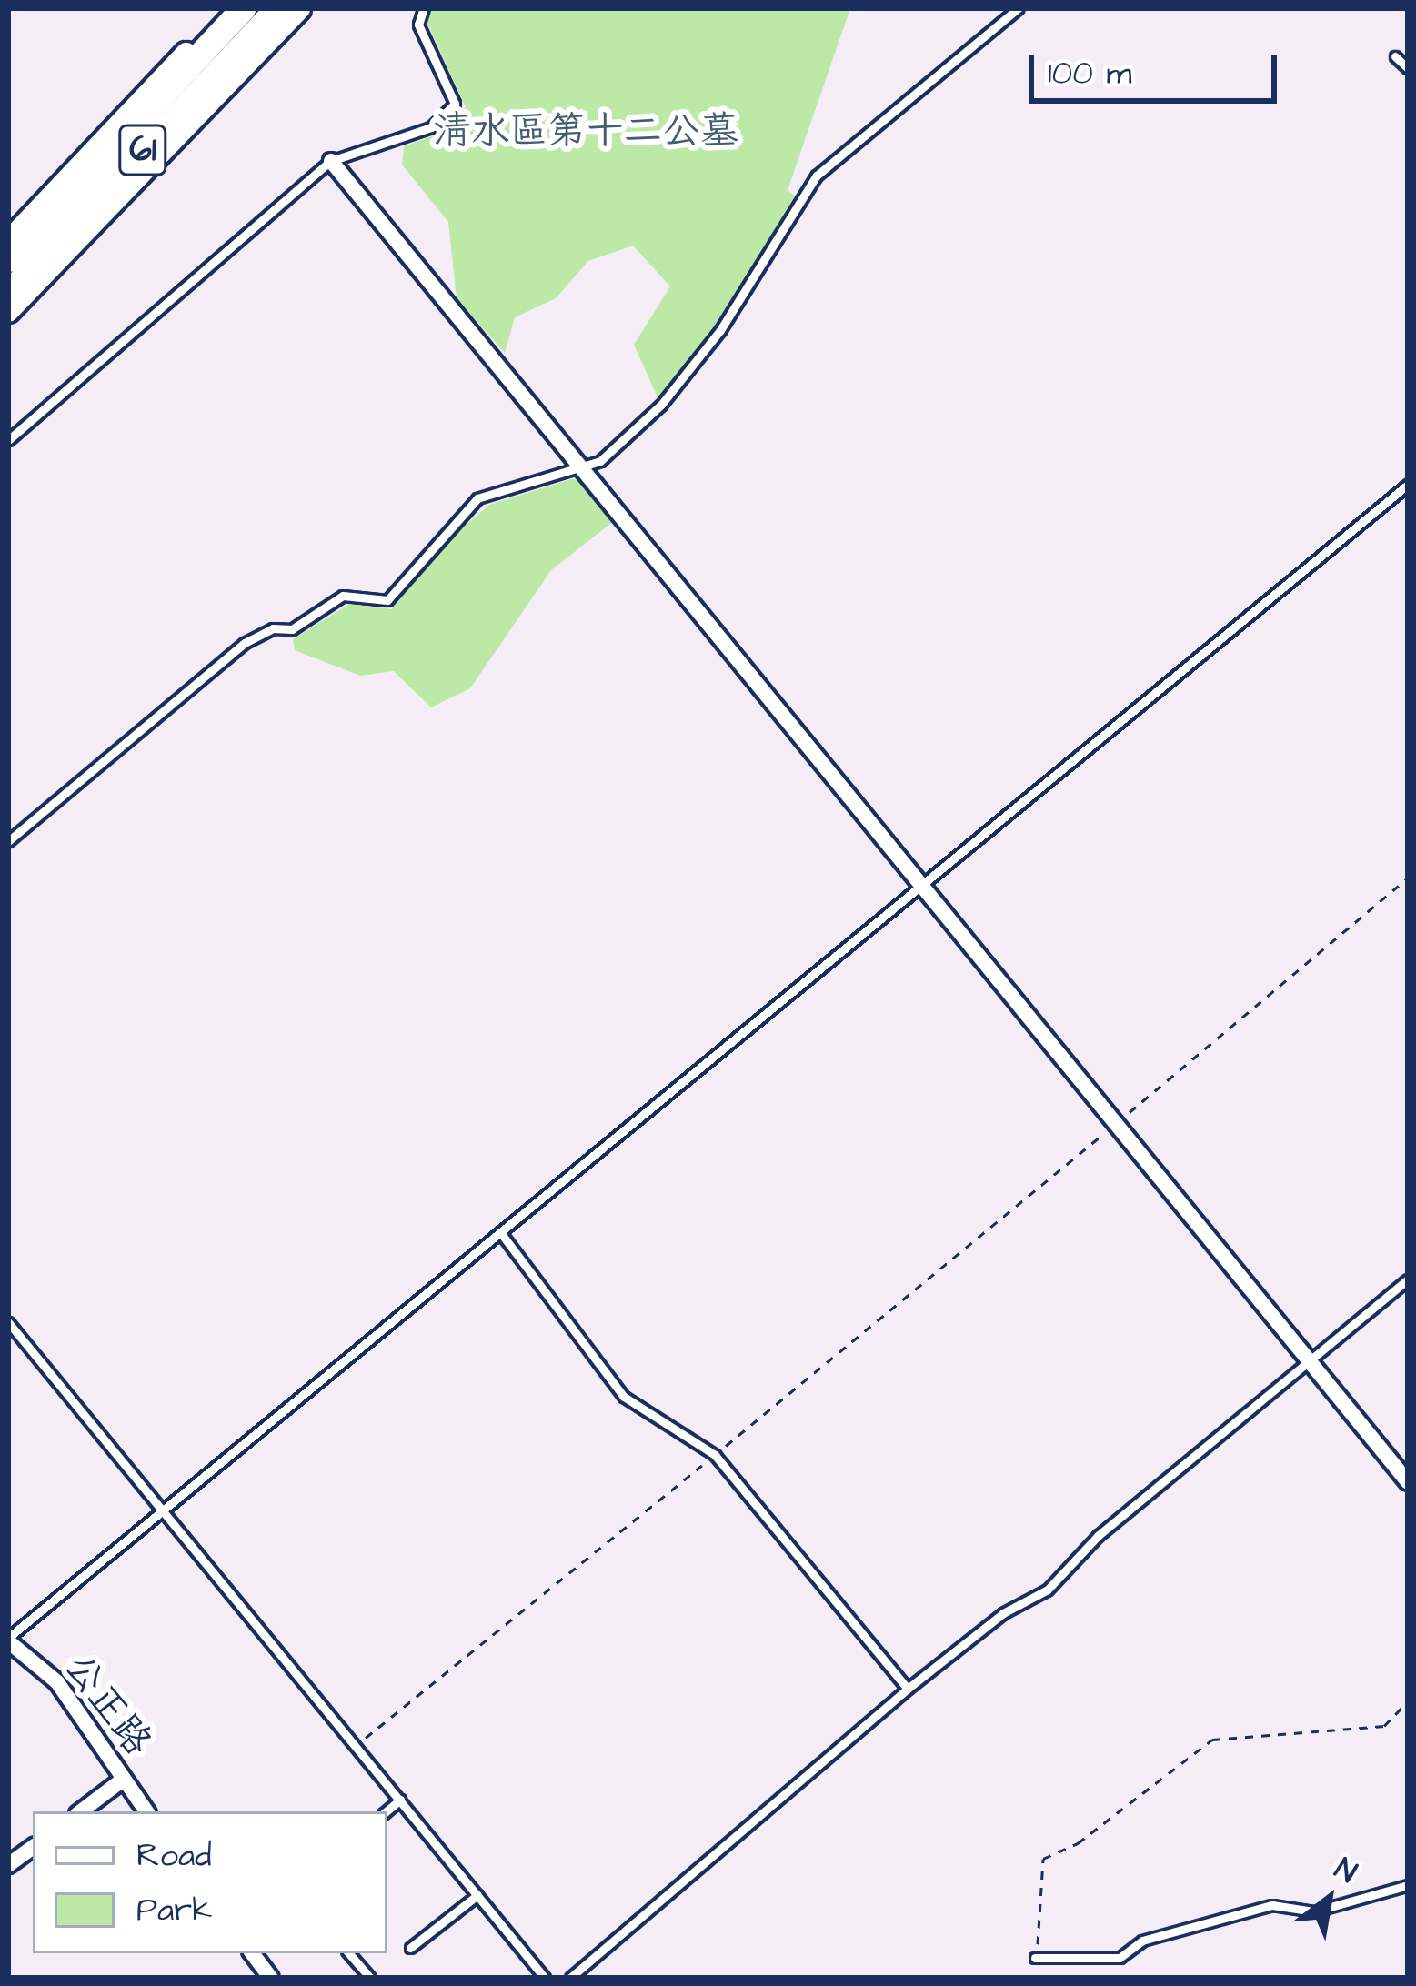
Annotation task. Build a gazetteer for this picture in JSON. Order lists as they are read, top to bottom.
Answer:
{
  "streets": {
    "highway": ["61"],
    "street": ["公正路"]
  },
  "parks": ["清水區第十二公墓"],
  "legend": ["Road", "Park"],
  "scale_bar": "100 m",
  "north": "top right"
}
